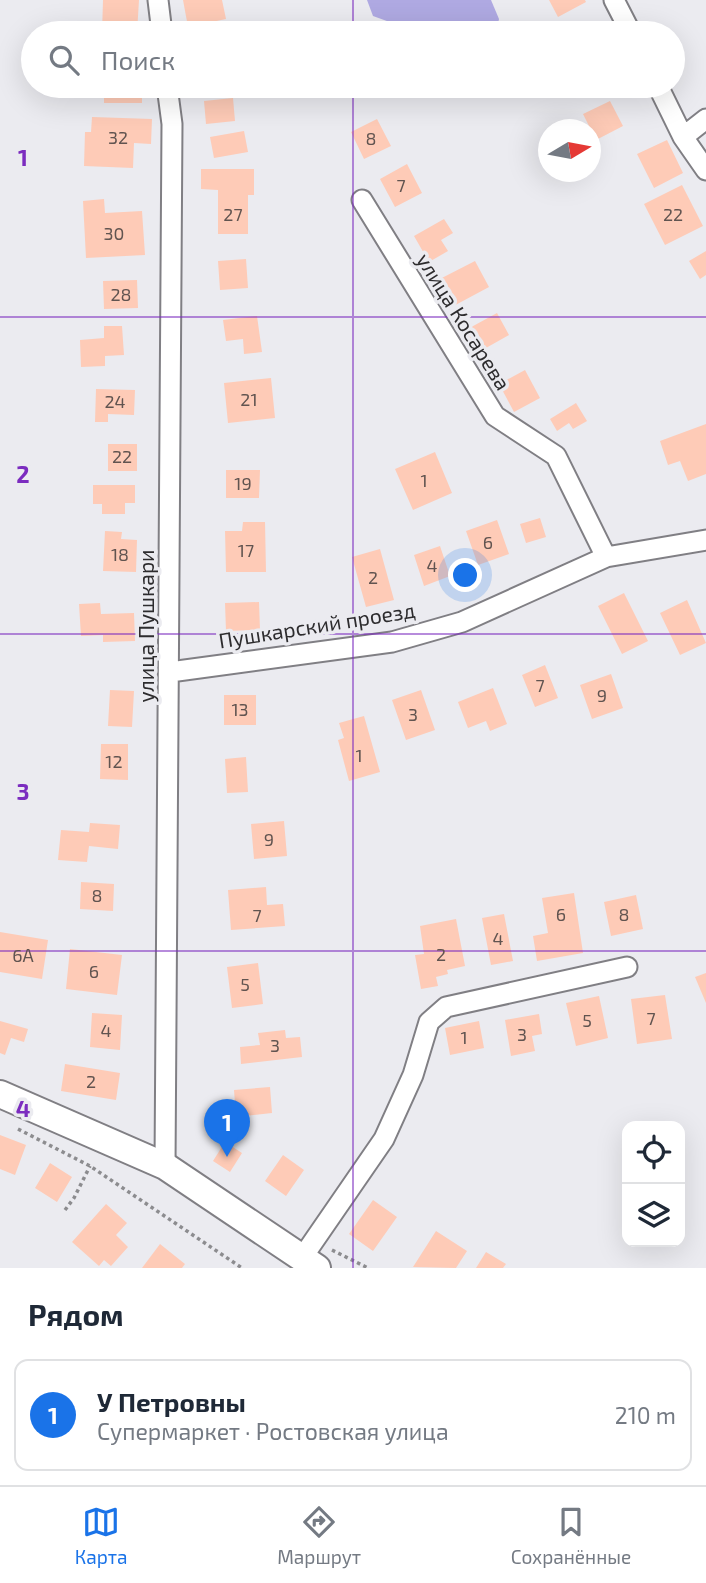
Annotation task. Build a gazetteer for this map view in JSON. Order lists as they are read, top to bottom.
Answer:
{
  "streets": {
    "street": ["улица Косарева", "улица Пушкари", "Пушкарский проезд"]
  },
  "crossings": [
    ["улица Косарева", "Пушкарский проезд"],
    ["улица Пушкари", "Пушкарский проезд"]
  ],
  "house_numbers": [
    "32",
    "8",
    "7",
    "27",
    "22",
    "30",
    "28",
    "21",
    "24",
    "22",
    "1",
    "19",
    "6",
    "17",
    "18",
    "4",
    "2",
    "7",
    "9",
    "13",
    "3",
    "1",
    "12",
    "9",
    "8",
    "6",
    "8",
    "7",
    "4",
    "2",
    "6А",
    "6",
    "5",
    "7",
    "5",
    "4",
    "3",
    "1",
    "3",
    "2"
  ],
  "north": "right",
  "page": {
    "search": "Поиск",
    "pins": "1",
    "heading": "Рядом",
    "list": [
      {
        "mark": "1",
        "name": "У Петровны",
        "note": "Супермаркет · Ростовская улица",
        "value": "210 m"
      }
    ],
    "nav": ["Карта", "Маршрут", "Сохранённые"]
  },
  "grid": {
    "rows": [
      "1",
      "2",
      "3",
      "4"
    ]
  }
}
